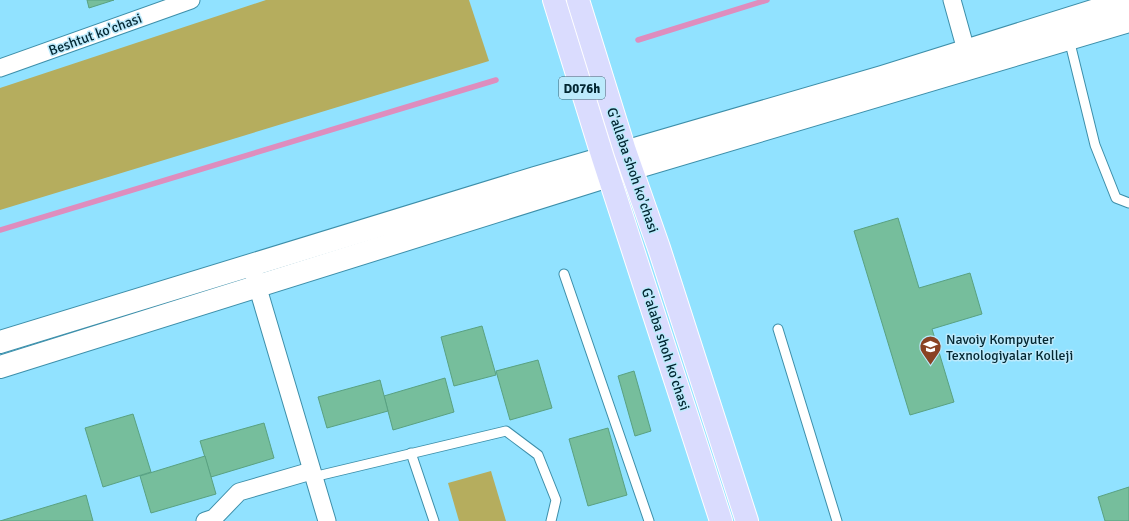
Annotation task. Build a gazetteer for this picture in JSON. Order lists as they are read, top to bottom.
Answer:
{
  "streets": {
    "main road": ["D076h", "G'allaba shoh ko'chasi", "G'alaba shoh ko'chasi"],
    "street": ["Beshtut ko'chasi"]
  },
  "crossings": [
    ["G'allaba shoh ko'chasi", "G'alaba shoh ko'chasi"]
  ],
  "places": {
    "school or university": ["Navoiy Kompyuter Texnologiyalar Kolleji"]
  }
}
